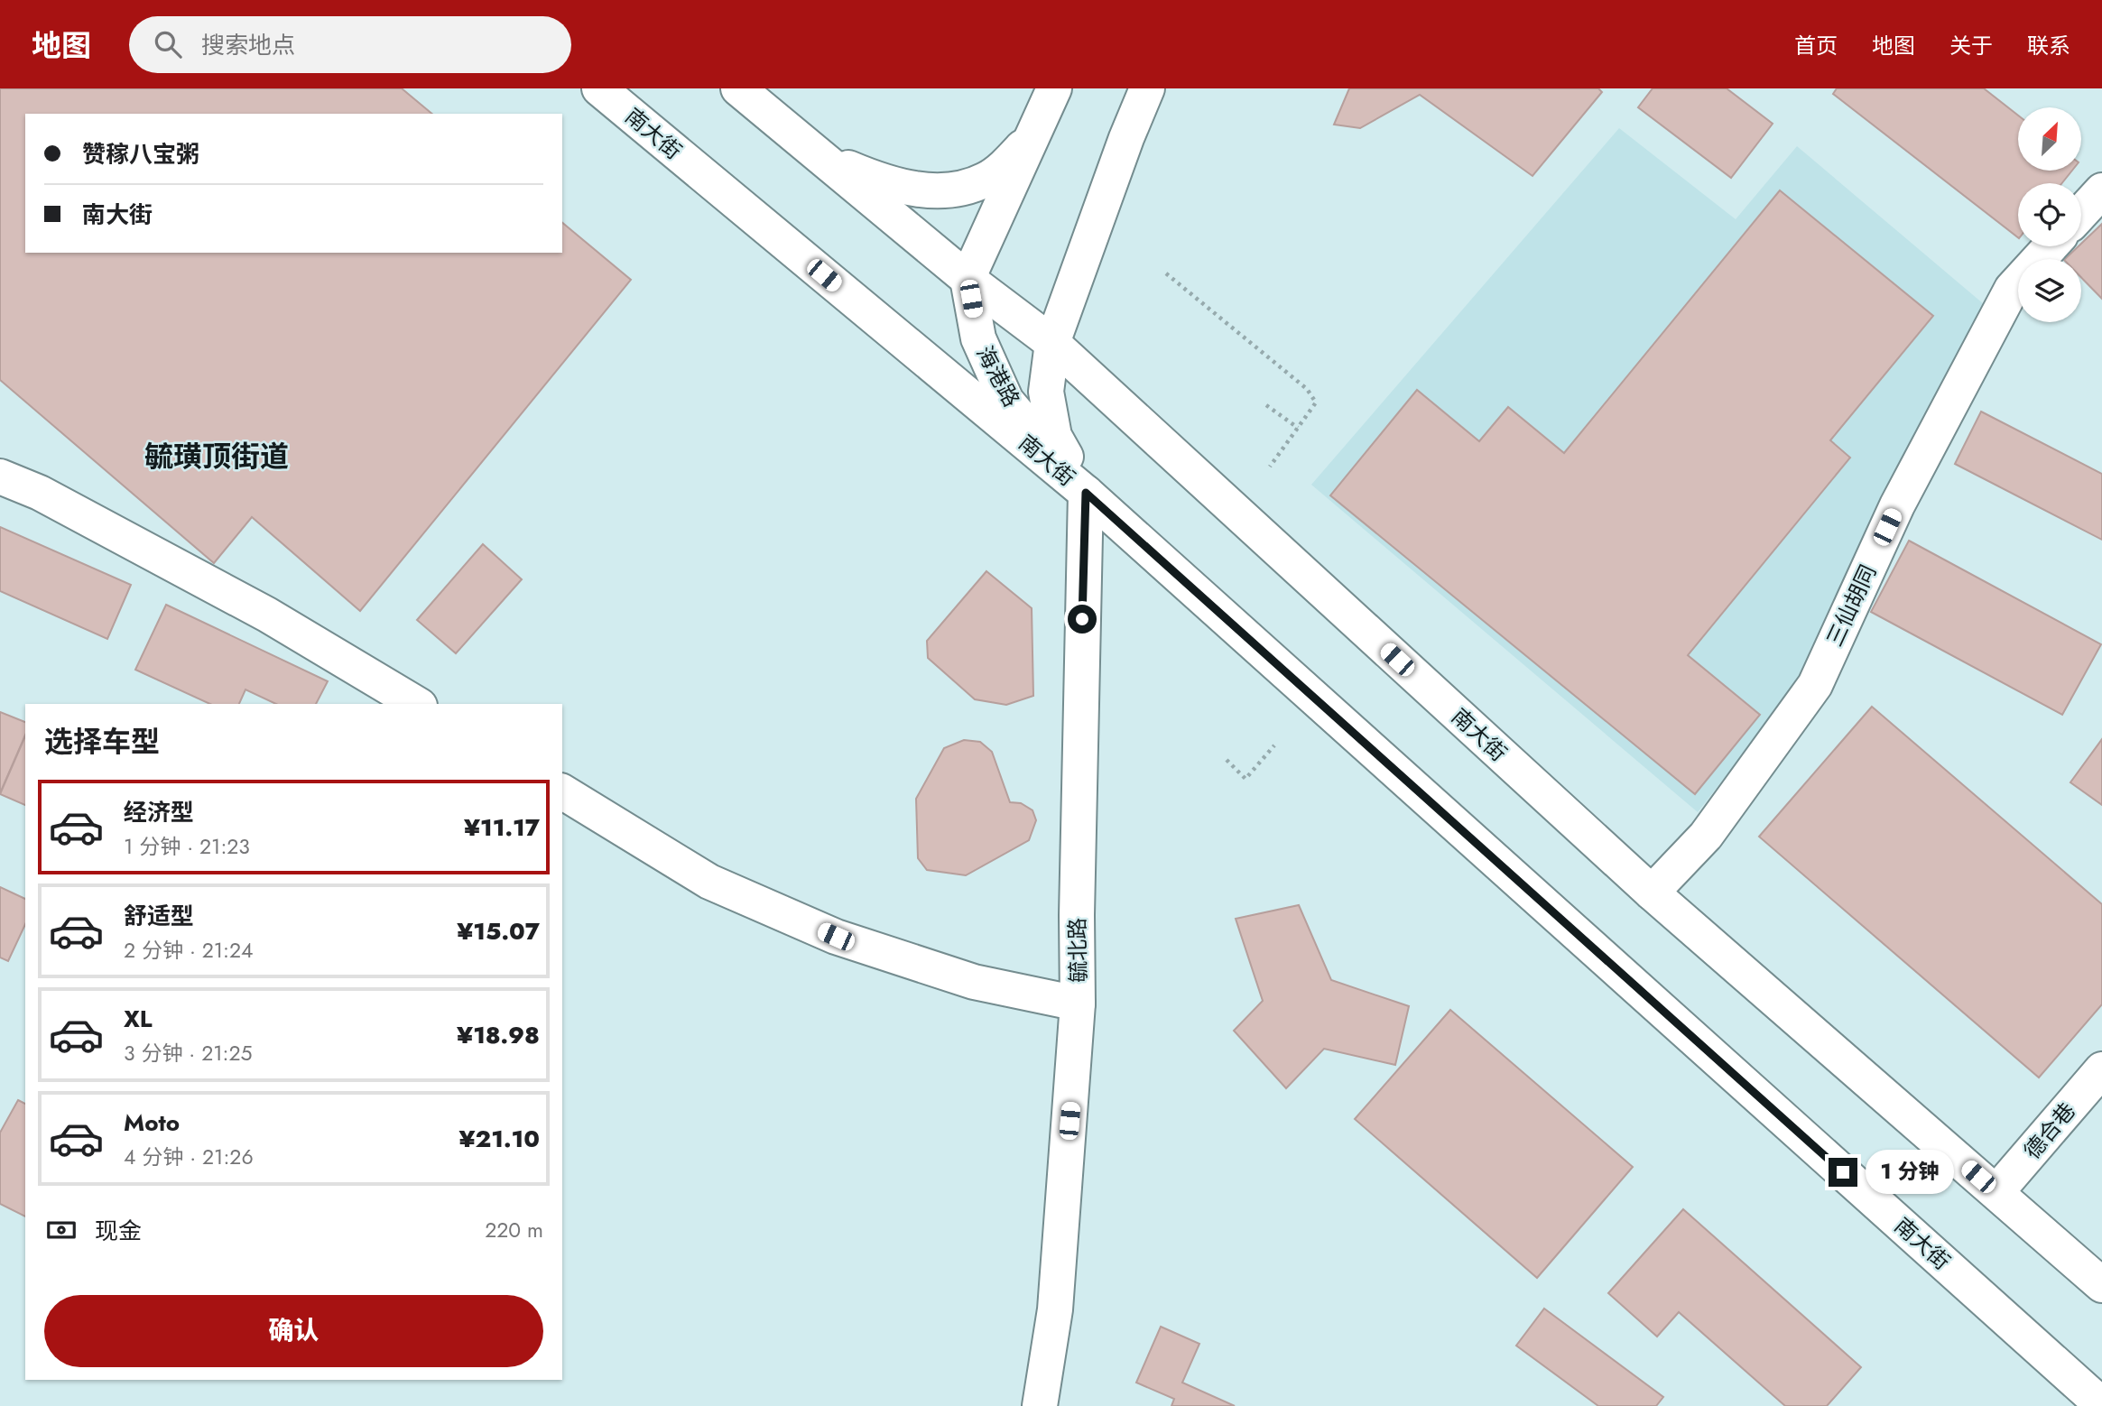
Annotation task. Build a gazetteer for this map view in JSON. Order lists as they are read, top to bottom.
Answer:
{
  "streets": {
    "main road": [
      "南大街",
      "海港路",
      "三仙胡同",
      "毓北路",
      "德合巷"
    ]
  },
  "crossings": [
    ["南大街", "海港路"],
    ["南大街", "三仙胡同"],
    ["南大街", "毓北路"],
    ["南大街", "德合巷"],
    ["海港路", "毓北路"]
  ],
  "districts": ["毓璜顶街道"],
  "north": "top right",
  "page": {
    "header": "地图",
    "search": "搜索地点",
    "nav": [
      "首页",
      "地图",
      "关于",
      "联系"
    ],
    "banner": ["赞稼八宝粥", "南大街"],
    "heading": "选择车型",
    "list": [
      {
        "name": "经济型",
        "note": "1 分钟 · 21:23",
        "value": "¥11.17"
      },
      {
        "name": "舒适型",
        "note": "2 分钟 · 21:24",
        "value": "¥15.07"
      },
      {
        "name": "XL",
        "note": "3 分钟 · 21:25",
        "value": "¥18.98"
      },
      {
        "name": "Moto",
        "note": "4 分钟 · 21:26",
        "value": "¥21.10"
      }
    ],
    "bubble": "1 分钟",
    "pay": ["现金", "220 m"],
    "buttons": "确认"
  }
}
